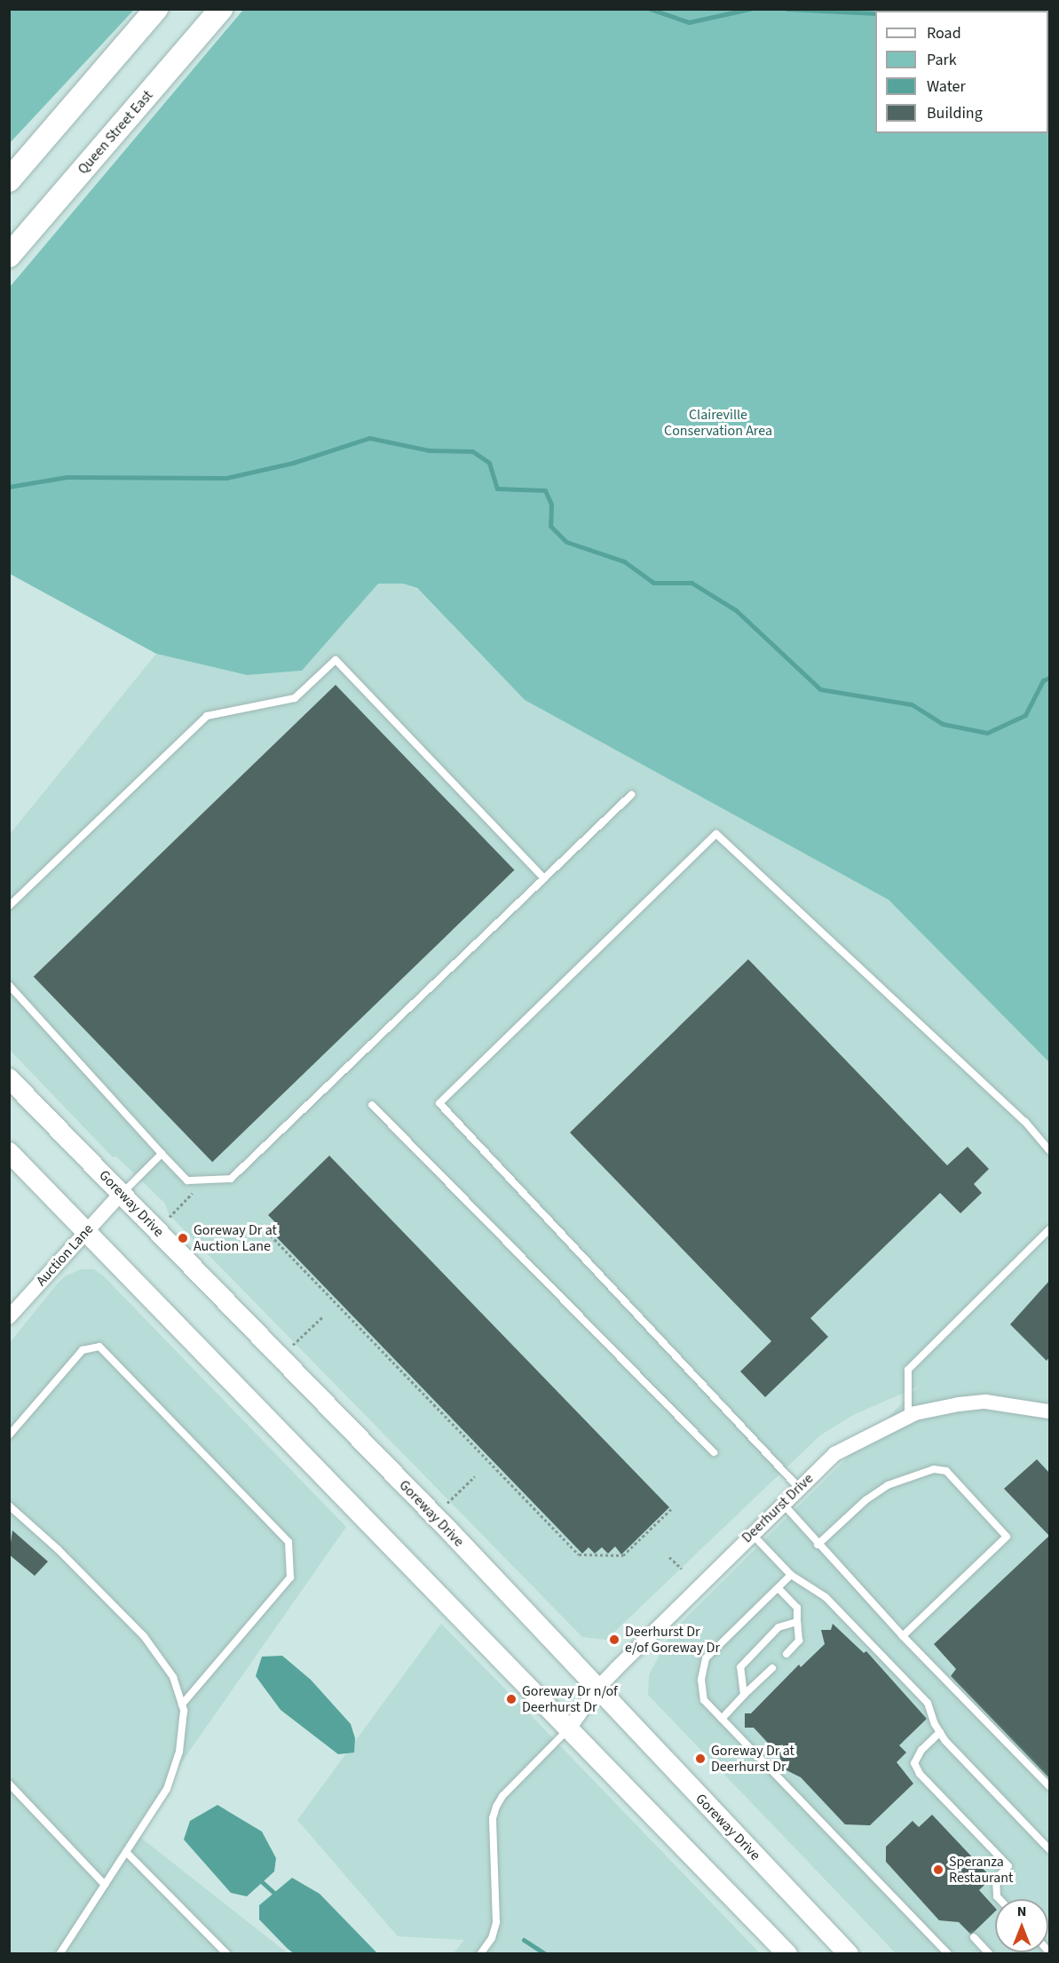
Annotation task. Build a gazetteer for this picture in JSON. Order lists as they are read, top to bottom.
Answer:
{
  "streets": {
    "main road": ["Queen Street East", "Goreway Drive"],
    "street": ["Auction Lane", "Deerhurst Drive"]
  },
  "crossings": [
    ["Goreway Drive", "Auction Lane"],
    ["Goreway Drive", "Deerhurst Drive"]
  ],
  "parks": ["Claireville Conservation Area"],
  "places": [
    "Goreway Dr at Auction Lane",
    "Deerhurst Dr e/of Goreway Dr",
    "Goreway Dr n/of Deerhurst Dr",
    "Goreway Dr at Deerhurst Dr",
    "Speranza Restaurant"
  ],
  "legend": [
    "Road",
    "Park",
    "Water",
    "Building"
  ],
  "north": "top"
}
